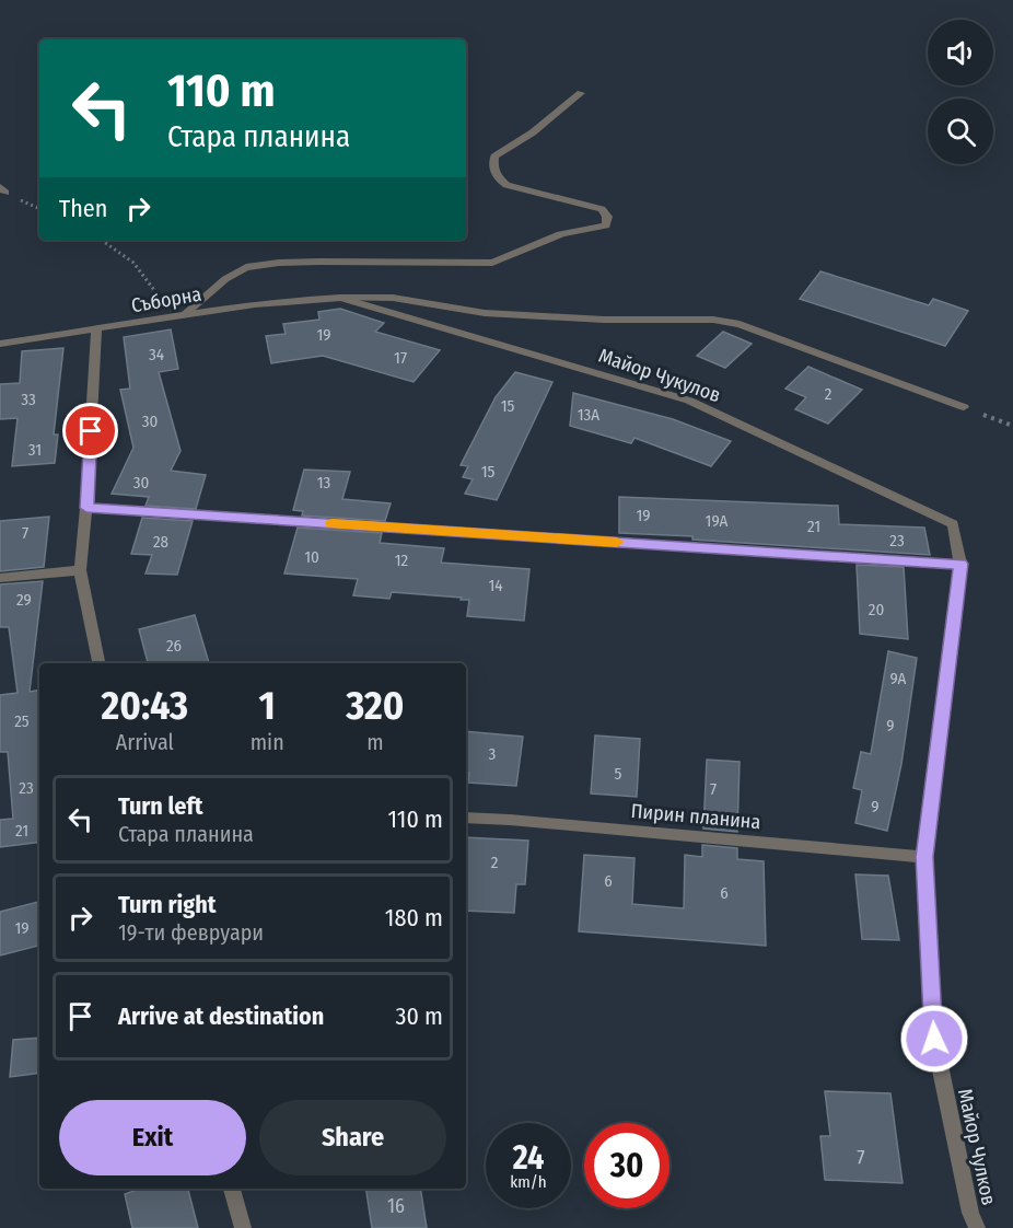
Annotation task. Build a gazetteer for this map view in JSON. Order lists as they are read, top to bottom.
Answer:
{
  "streets": {
    "street": [
      "Съборна",
      "Майор Чукулов",
      "Пирин планина",
      "Майор Чулков"
    ]
  },
  "crossings": [
    ["Съборна", "Майор Чукулов"],
    ["Майор Чукулов", "Майор Чулков"],
    ["Пирин планина", "Майор Чулков"]
  ],
  "house_numbers": [
    "19",
    "34",
    "17",
    "2",
    "33",
    "15",
    "13А",
    "30",
    "31",
    "15",
    "30",
    "13",
    "19",
    "19А",
    "21",
    "7",
    "23",
    "28",
    "10",
    "12",
    "14",
    "29",
    "20",
    "26",
    "9А",
    "25",
    "9",
    "3",
    "5",
    "23",
    "7",
    "9",
    "21",
    "2",
    "6",
    "6",
    "19",
    "7",
    "16"
  ],
  "page": {
    "turn": ["110 m", "Стара планина"],
    "then": "Then",
    "eta": [
      "20:43",
      "Arrival",
      "1",
      "min",
      "320",
      "m"
    ],
    "list": [
      {
        "name": "Turn left",
        "note": "Стара планина",
        "value": "110 m"
      },
      {
        "name": "Turn right",
        "note": "19-ти февруари",
        "value": "180 m"
      },
      {
        "name": "Arrive at destination",
        "value": "30 m"
      }
    ],
    "buttons": ["Exit", "Share"],
    "speed": "24 km/h",
    "limit": "30"
  }
}
